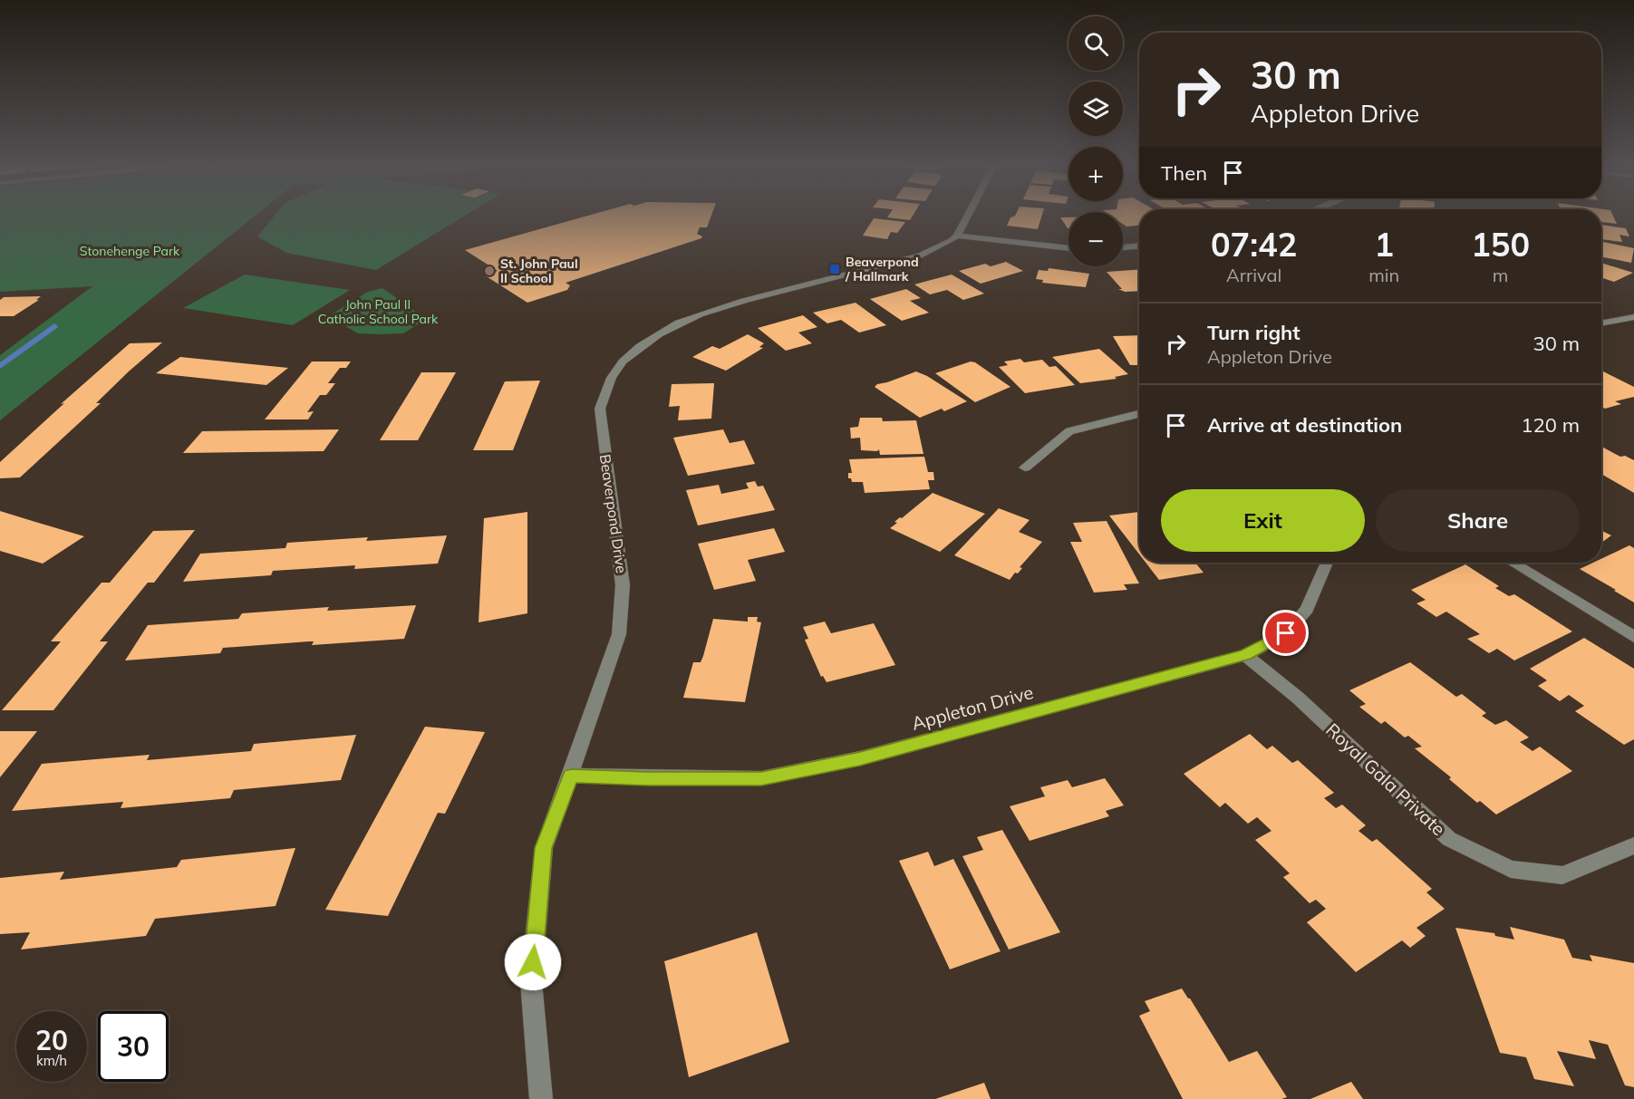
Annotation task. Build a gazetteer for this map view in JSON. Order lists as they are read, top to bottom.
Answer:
{
  "streets": {
    "street": ["Beaverpond Drive", "Appleton Drive", "Royal Gala Private"]
  },
  "crossings": [
    ["Beaverpond Drive", "Appleton Drive"],
    ["Appleton Drive", "Royal Gala Private"]
  ],
  "parks": ["Stonehenge Park", "John Paul II Catholic School Park"],
  "places": {
    "transit": ["Beaverpond / Hallmark"],
    "other": ["St. John Paul II School"]
  },
  "page": {
    "map_buttons": ["+", "−"],
    "turn": ["30 m", "Appleton Drive"],
    "then": "Then",
    "eta": [
      "07:42",
      "Arrival",
      "1",
      "min",
      "150",
      "m"
    ],
    "list": [
      {
        "name": "Turn right",
        "note": "Appleton Drive",
        "value": "30 m"
      },
      {
        "name": "Arrive at destination",
        "value": "120 m"
      }
    ],
    "buttons": ["Exit", "Share"],
    "speed": "20 km/h",
    "limit": "30"
  }
}
